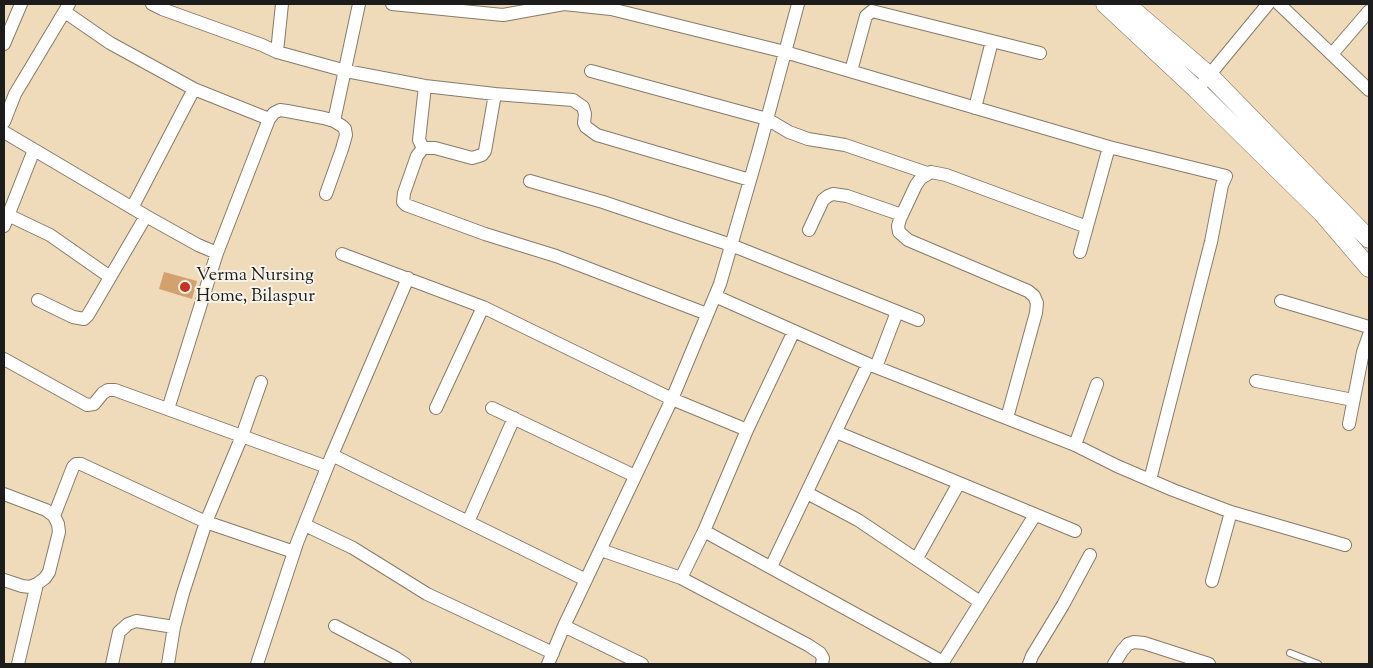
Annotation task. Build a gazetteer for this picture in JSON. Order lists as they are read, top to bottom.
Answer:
{
  "places": ["Verma Nursing Home, Bilaspur"]
}
